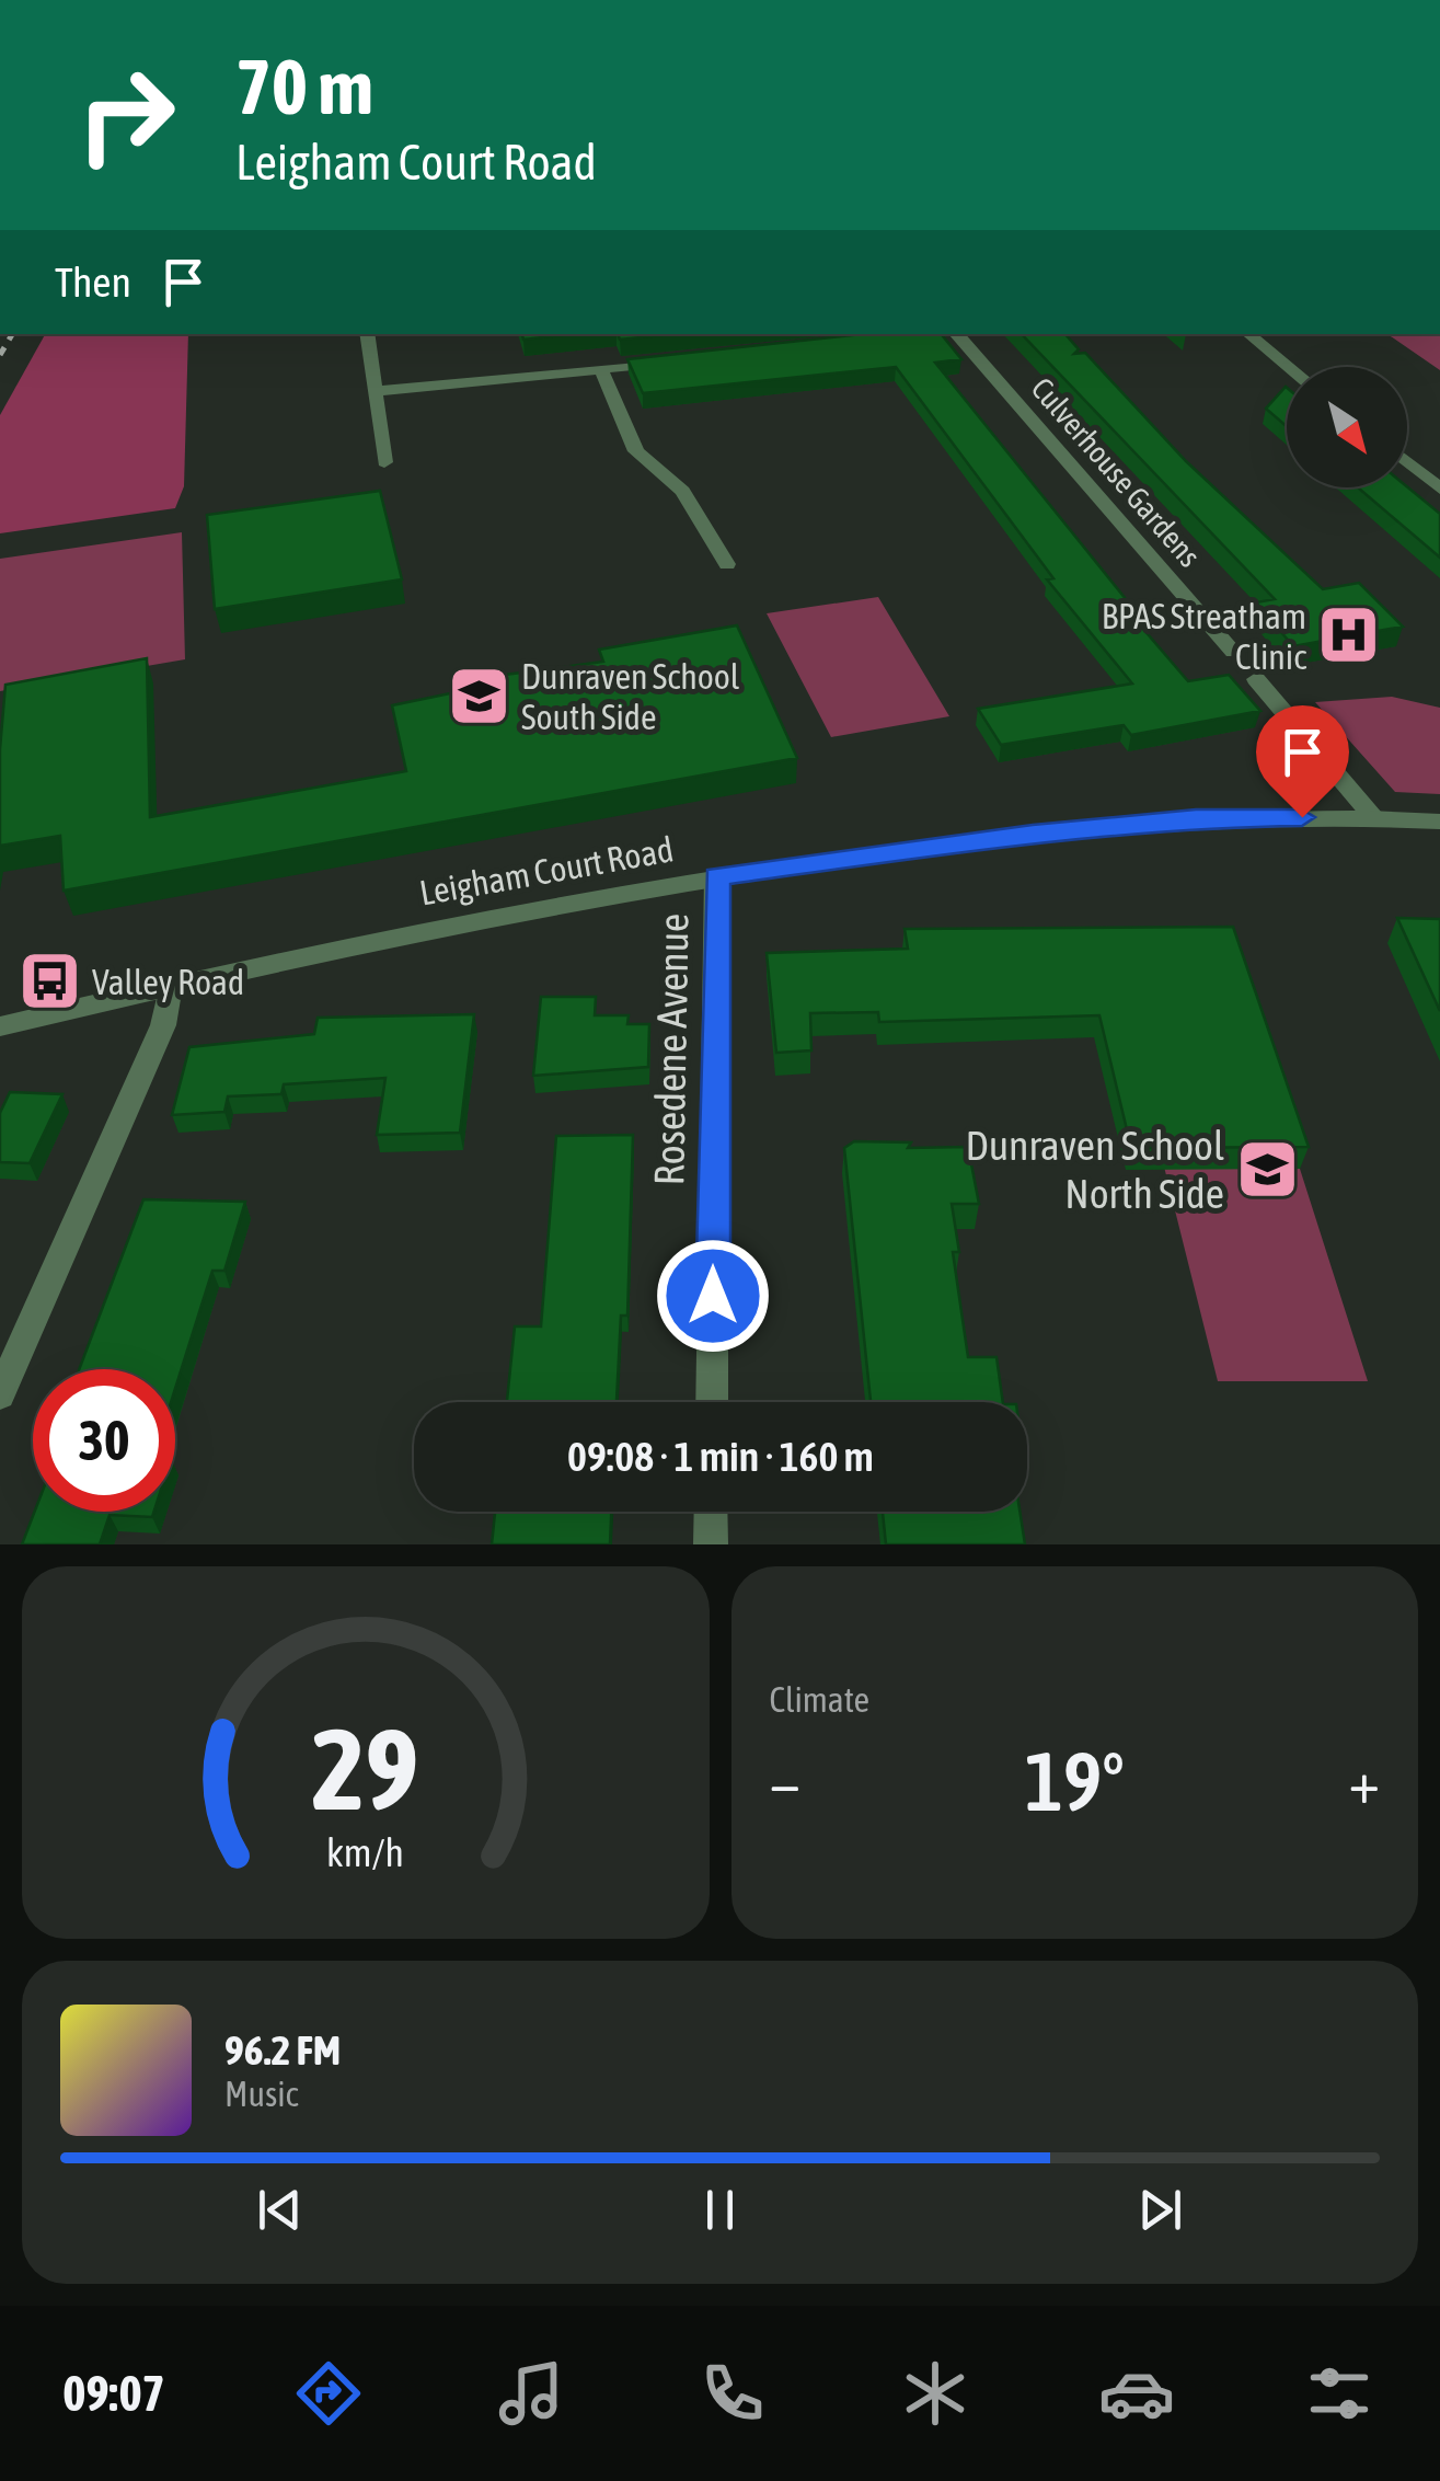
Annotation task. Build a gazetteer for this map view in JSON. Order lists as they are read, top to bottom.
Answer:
{
  "streets": {
    "street": ["Culverhouse Gardens", "Leigham Court Road", "Rosedene Avenue"]
  },
  "crossings": [
    ["Leigham Court Road", "Rosedene Avenue"]
  ],
  "places": {
    "hospital": ["BPAS Streatham Clinic"],
    "school or university": ["Dunraven School South Side", "Dunraven School North Side"],
    "bus stop": ["Valley Road"]
  },
  "north": "bottom right",
  "page": {
    "turn": ["70 m", "Leigham Court Road"],
    "then": "Then",
    "limit": "30",
    "trip": "09:08 · 1 min · 160 m",
    "tile": "Climate",
    "heat": ["−", "19°", "+"],
    "song": ["96.2 FM", "Music"],
    "tabs": "09:07",
    "gauge": ["29", "km/h"]
  }
}
